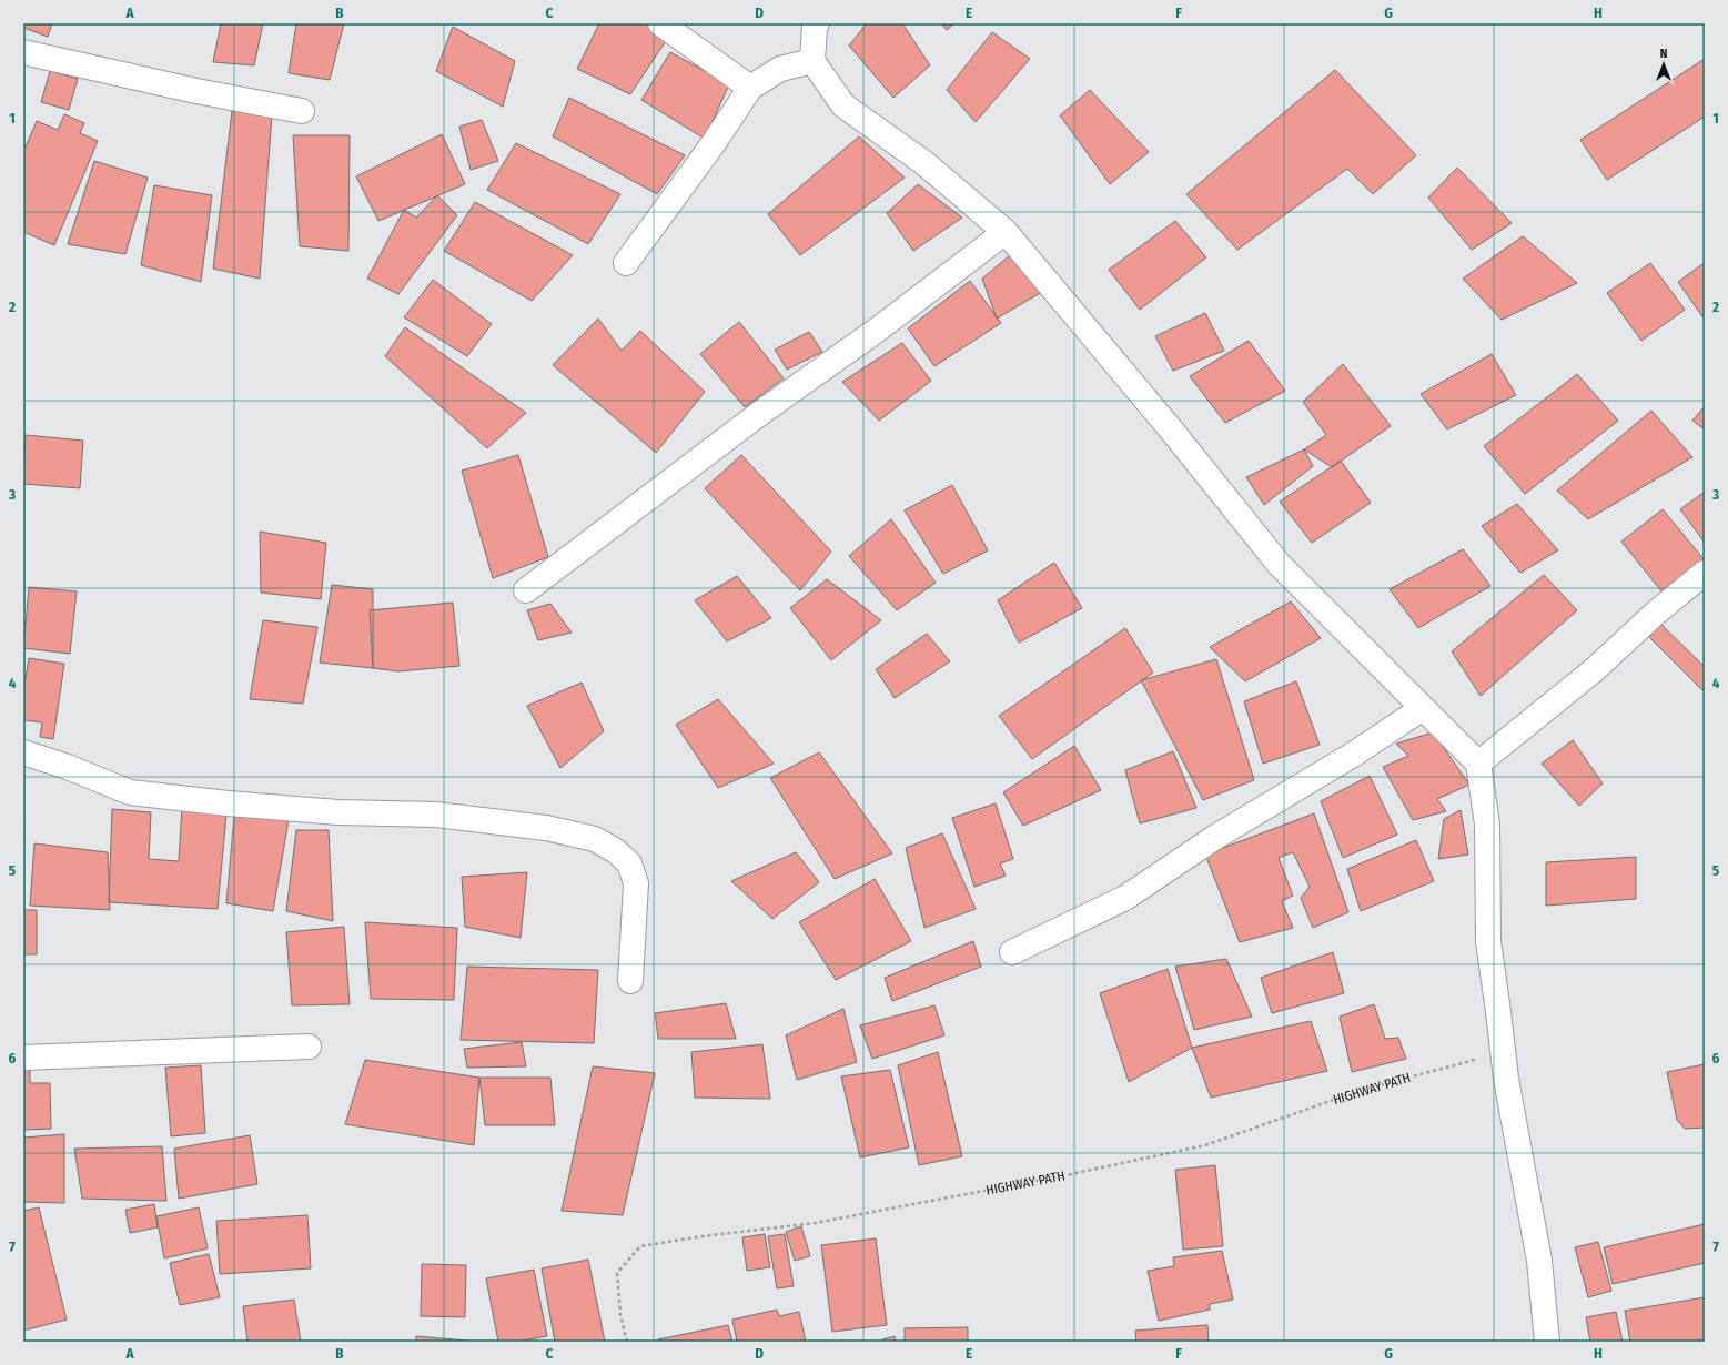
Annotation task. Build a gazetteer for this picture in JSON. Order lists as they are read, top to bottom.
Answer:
{
  "streets": {
    "path": ["HIGHWAY PATH"]
  },
  "north": "top",
  "grid": {
    "columns": [
      "A",
      "B",
      "C",
      "D",
      "E",
      "F",
      "G",
      "H"
    ],
    "rows": [
      "1",
      "2",
      "3",
      "4",
      "5",
      "6",
      "7"
    ]
  }
}
